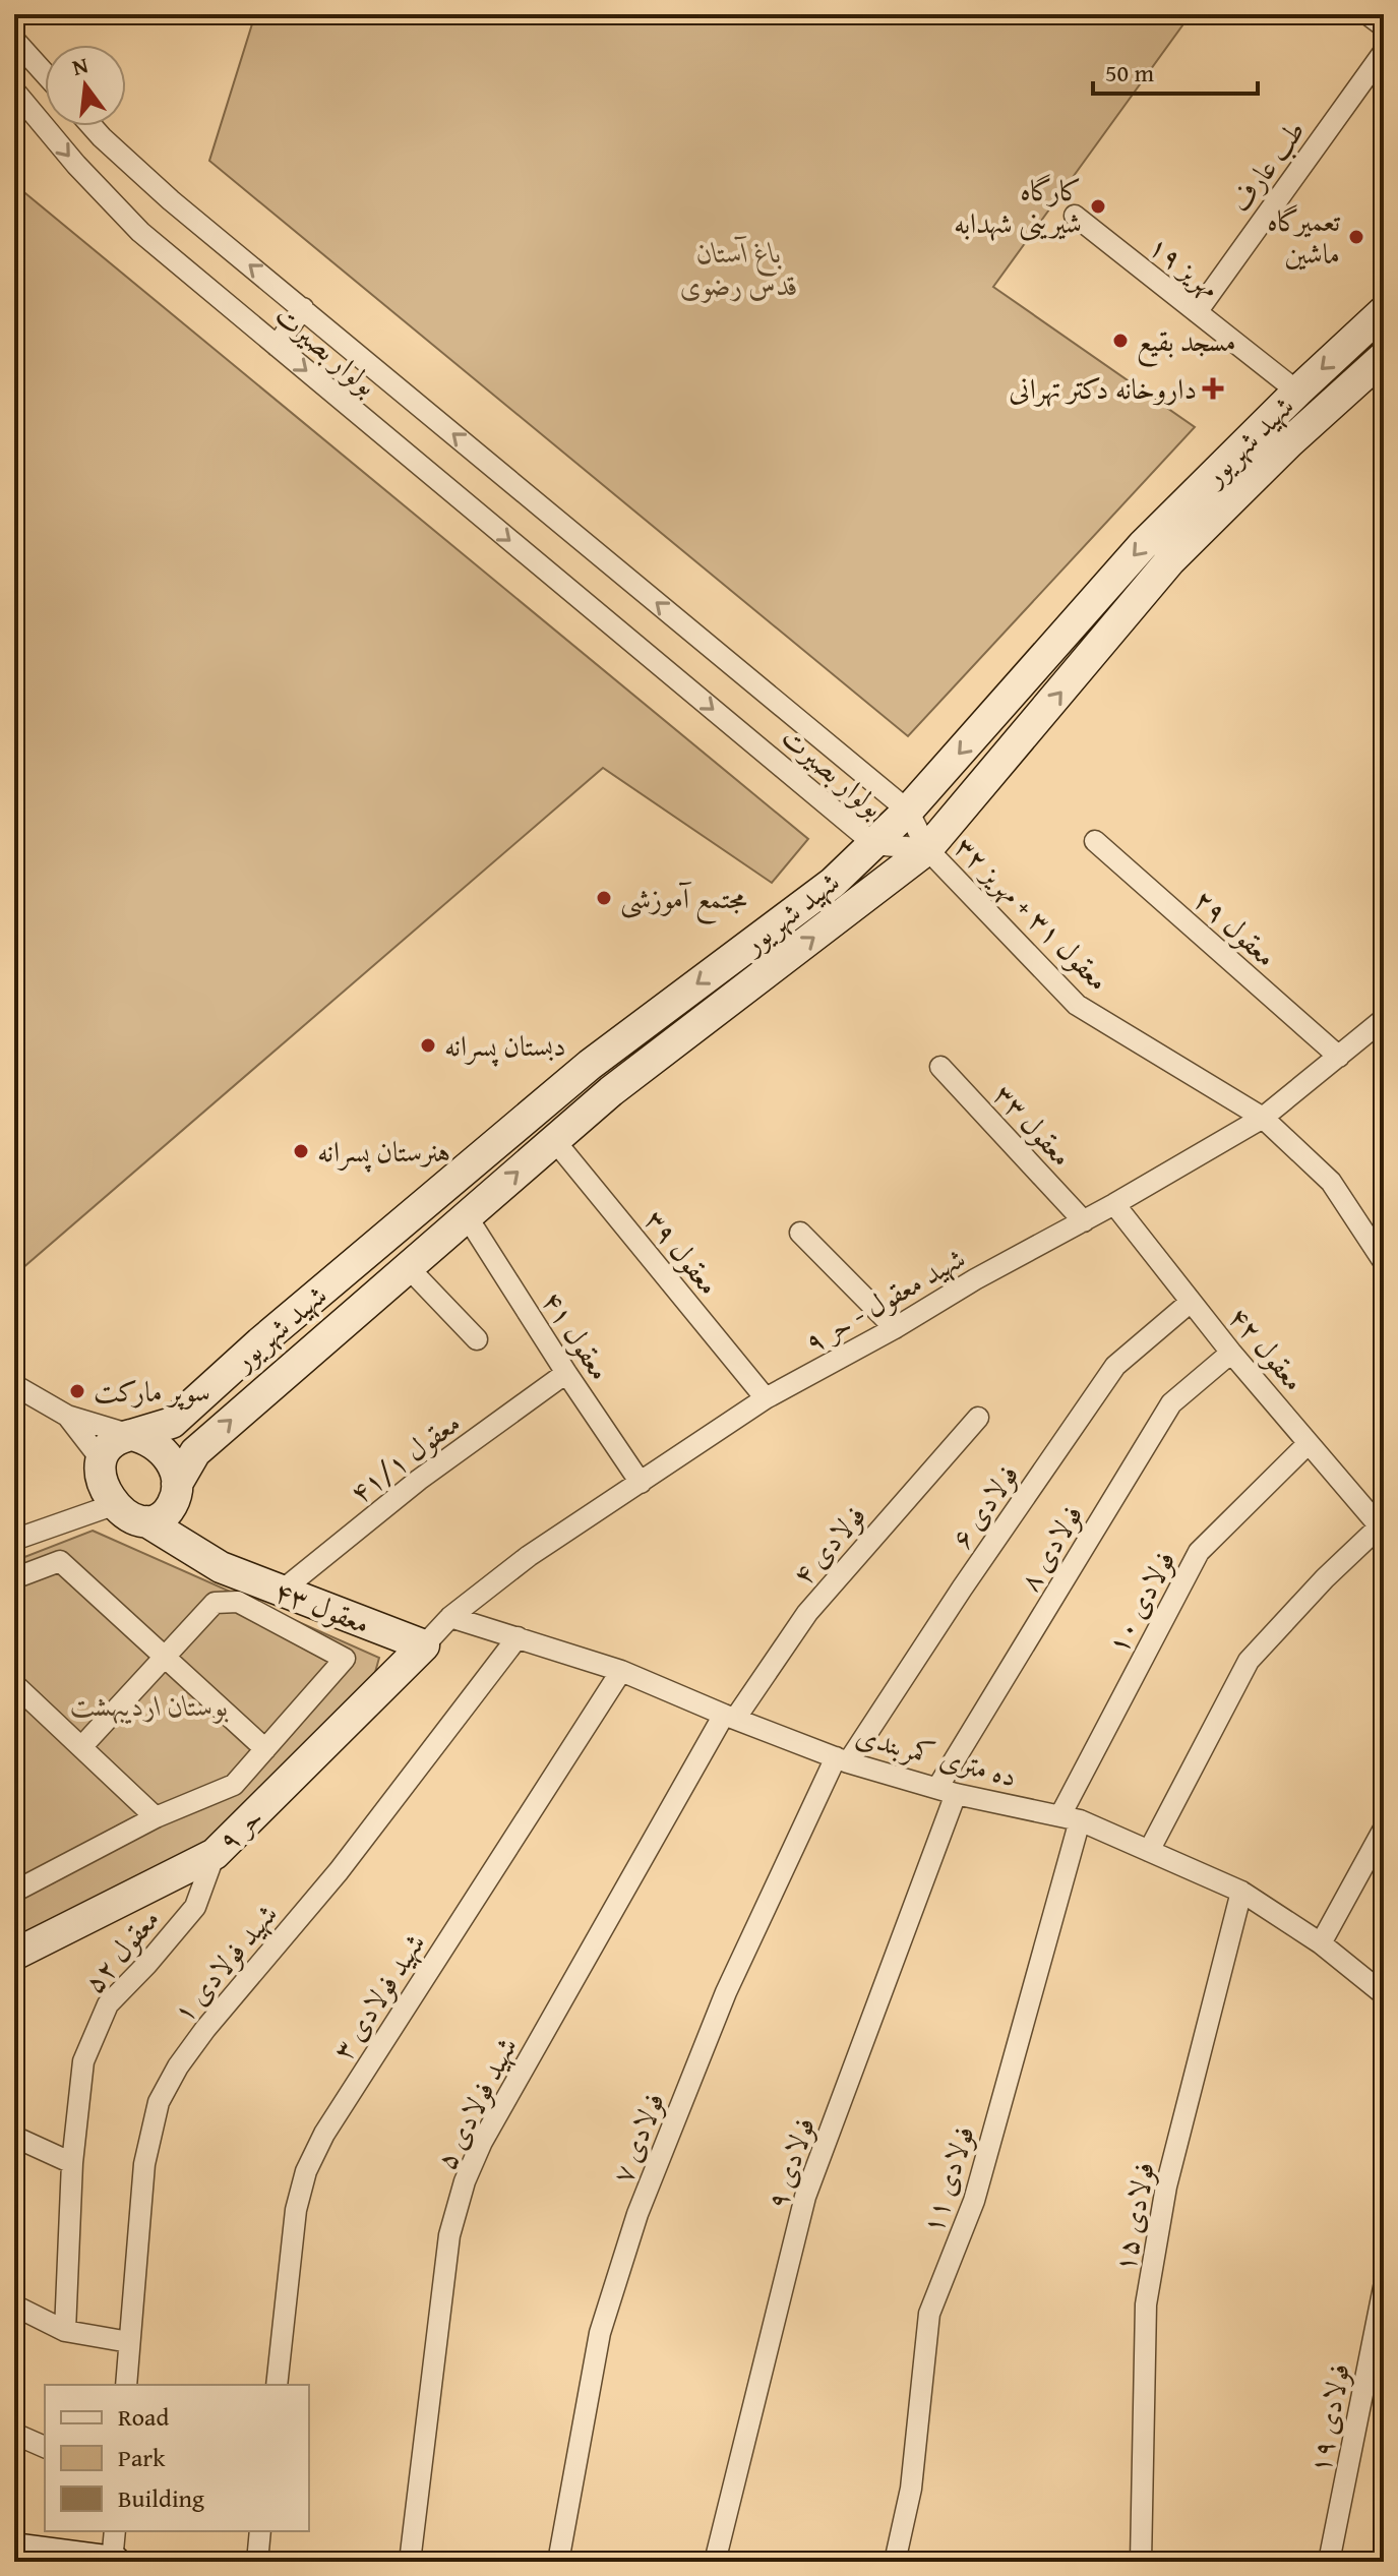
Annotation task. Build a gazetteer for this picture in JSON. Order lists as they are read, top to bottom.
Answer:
{
  "streets": {
    "street": [
      "طب عارف",
      "مهریز ۱۹",
      "بولوار بصیرت",
      "شهید شهریور",
      "معقول ۳۱ + مهریز ۳۲",
      "معقول ۲۹",
      "معقول ۳۳",
      "معقول ۳۹",
      "شهید معقول - حر ۹",
      "معقول ۴۱",
      "معقول ۴۲",
      "معقول ۴۱/۱",
      "فولادی ۶",
      "فولادی ۴",
      "فولادی ۸",
      "فولادی ۱۰",
      "معقول ۴۳",
      "ده متری کمربندی",
      "حر ۹",
      "معقول ۵۲",
      "شهید فولادی ۱",
      "شهید فولادی ۳",
      "شهید فولادی ۵",
      "فولادی ۷",
      "فولادی ۹",
      "فولادی ۱۱",
      "فولادی ۱۵",
      "فولادی ۱۹"
    ]
  },
  "crossings": [
    ["طب عارف", "مهریز ۱۹"],
    ["مهریز ۱۹", "شهید شهریور"],
    ["بولوار بصیرت", "شهید شهریور"],
    ["بولوار بصیرت", "معقول ۳۱ + مهریز ۳۲"],
    ["شهید شهریور", "معقول ۳۱ + مهریز ۳۲"],
    ["شهید شهریور", "معقول ۳۹"],
    ["شهید شهریور", "معقول ۴۱"],
    ["شهید شهریور", "معقول ۴۳"],
    ["معقول ۳۱ + مهریز ۳۲", "شهید معقول - حر ۹"],
    ["معقول ۲۹", "شهید معقول - حر ۹"],
    ["معقول ۳۳", "شهید معقول - حر ۹"],
    ["معقول ۳۹", "شهید معقول - حر ۹"],
    ["شهید معقول - حر ۹", "معقول ۴۱"],
    ["شهید معقول - حر ۹", "معقول ۴۲"],
    ["شهید معقول - حر ۹", "معقول ۴۳"],
    ["شهید معقول - حر ۹", "ده متری کمربندی"],
    ["شهید معقول - حر ۹", "حر ۹"],
    ["معقول ۴۱", "معقول ۴۱/۱"],
    ["معقول ۴۲", "فولادی ۶"],
    ["معقول ۴۲", "فولادی ۸"],
    ["معقول ۴۲", "فولادی ۱۰"],
    ["معقول ۴۱/۱", "معقول ۴۳"],
    ["فولادی ۶", "ده متری کمربندی"],
    ["فولادی ۶", "فولادی ۷"],
    ["فولادی ۴", "ده متری کمربندی"],
    ["فولادی ۴", "شهید فولادی ۵"],
    ["فولادی ۸", "ده متری کمربندی"],
    ["فولادی ۸", "فولادی ۹"],
    ["فولادی ۱۰", "ده متری کمربندی"],
    ["فولادی ۱۰", "فولادی ۱۱"],
    ["معقول ۴۳", "حر ۹"],
    ["ده متری کمربندی", "شهید فولادی ۱"],
    ["ده متری کمربندی", "شهید فولادی ۳"],
    ["ده متری کمربندی", "شهید فولادی ۵"],
    ["ده متری کمربندی", "فولادی ۷"],
    ["ده متری کمربندی", "فولادی ۹"],
    ["ده متری کمربندی", "فولادی ۱۱"],
    ["ده متری کمربندی", "فولادی ۱۵"],
    ["حر ۹", "معقول ۵۲"]
  ],
  "parks": ["باغ آستان قدس رضوی", "بوستان اردیبهشت"],
  "places": {
    "other": [
      "کارگاه شیرینی شهدابه",
      "تعمیرگاه ماشین",
      "مسجد بقیع",
      "مجتمع آموزشی",
      "دبستان پسرانه",
      "هنرستان پسرانه",
      "سوپر مارکت"
    ],
    "health": ["داروخانه دکتر تهرانی"]
  },
  "legend": ["Road", "Park", "Building"],
  "scale_bar": "50 m",
  "north": "top"
}
